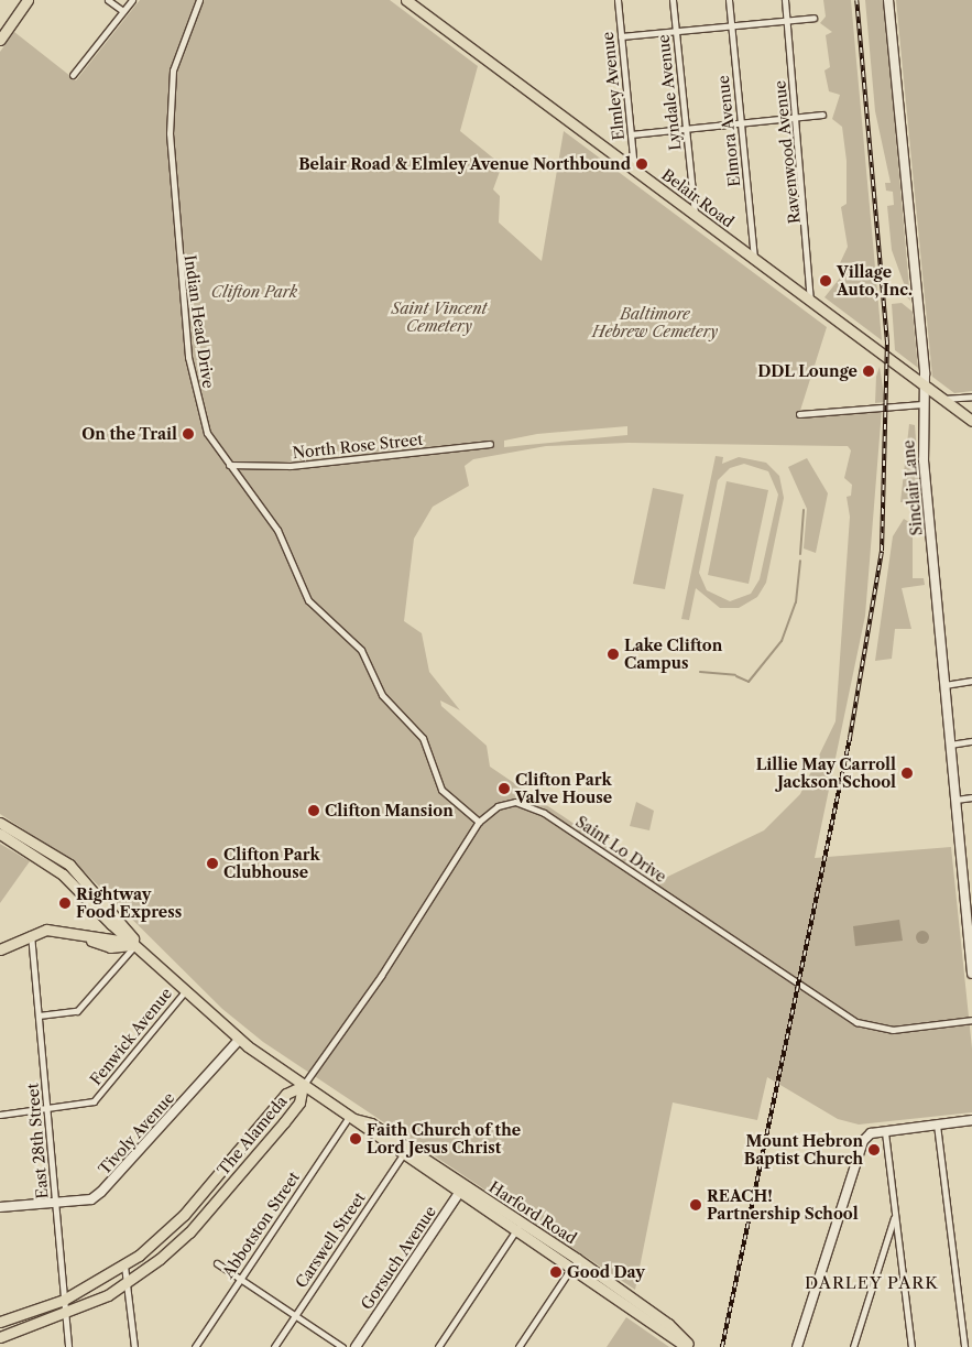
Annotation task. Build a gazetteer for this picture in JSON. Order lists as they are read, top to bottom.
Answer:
{
  "streets": {
    "main road": [
      "Belair Road",
      "Sinclair Lane",
      "Tivoly Avenue",
      "The Alameda",
      "Harford Road",
      "Gorsuch Avenue"
    ],
    "street": [
      "Elmley Avenue",
      "Lyndale Avenue",
      "Elmora Avenue",
      "Ravenwood Avenue",
      "Indian Head Drive",
      "North Rose Street",
      "Saint Lo Drive",
      "Fenwick Avenue",
      "East 28th Street",
      "Abbotston Street",
      "Carswell Street"
    ]
  },
  "crossings": [
    ["Elmley Avenue", "Belair Road"],
    ["Lyndale Avenue", "Belair Road"],
    ["Elmora Avenue", "Belair Road"],
    ["Ravenwood Avenue", "Belair Road"],
    ["Belair Road", "Sinclair Lane"],
    ["Indian Head Drive", "North Rose Street"],
    ["Indian Head Drive", "Saint Lo Drive"],
    ["Saint Lo Drive", "The Alameda"],
    ["Saint Lo Drive", "Harford Road"],
    ["Fenwick Avenue", "East 28th Street"],
    ["Fenwick Avenue", "Harford Road"],
    ["Tivoly Avenue", "East 28th Street"],
    ["Tivoly Avenue", "Harford Road"],
    ["The Alameda", "East 28th Street"],
    ["The Alameda", "Harford Road"],
    ["Harford Road", "Abbotston Street"],
    ["Harford Road", "Carswell Street"],
    ["Harford Road", "Gorsuch Avenue"]
  ],
  "districts": ["DARLEY PARK"],
  "parks": ["Clifton Park", "Saint Vincent Cemetery", "Baltimore Hebrew Cemetery"],
  "places": [
    "Belair Road & Elmley Avenue Northbound",
    "Village Auto, Inc.",
    "DDL Lounge",
    "On the Trail",
    "Lake Clifton Campus",
    "Lillie May Carroll Jackson School",
    "Clifton Park Valve House",
    "Clifton Mansion",
    "Clifton Park Clubhouse",
    "Rightway Food Express",
    "Faith Church of the Lord Jesus Christ",
    "Mount Hebron Baptist Church",
    "REACH! Partnership School",
    "Good Day"
  ]
}
